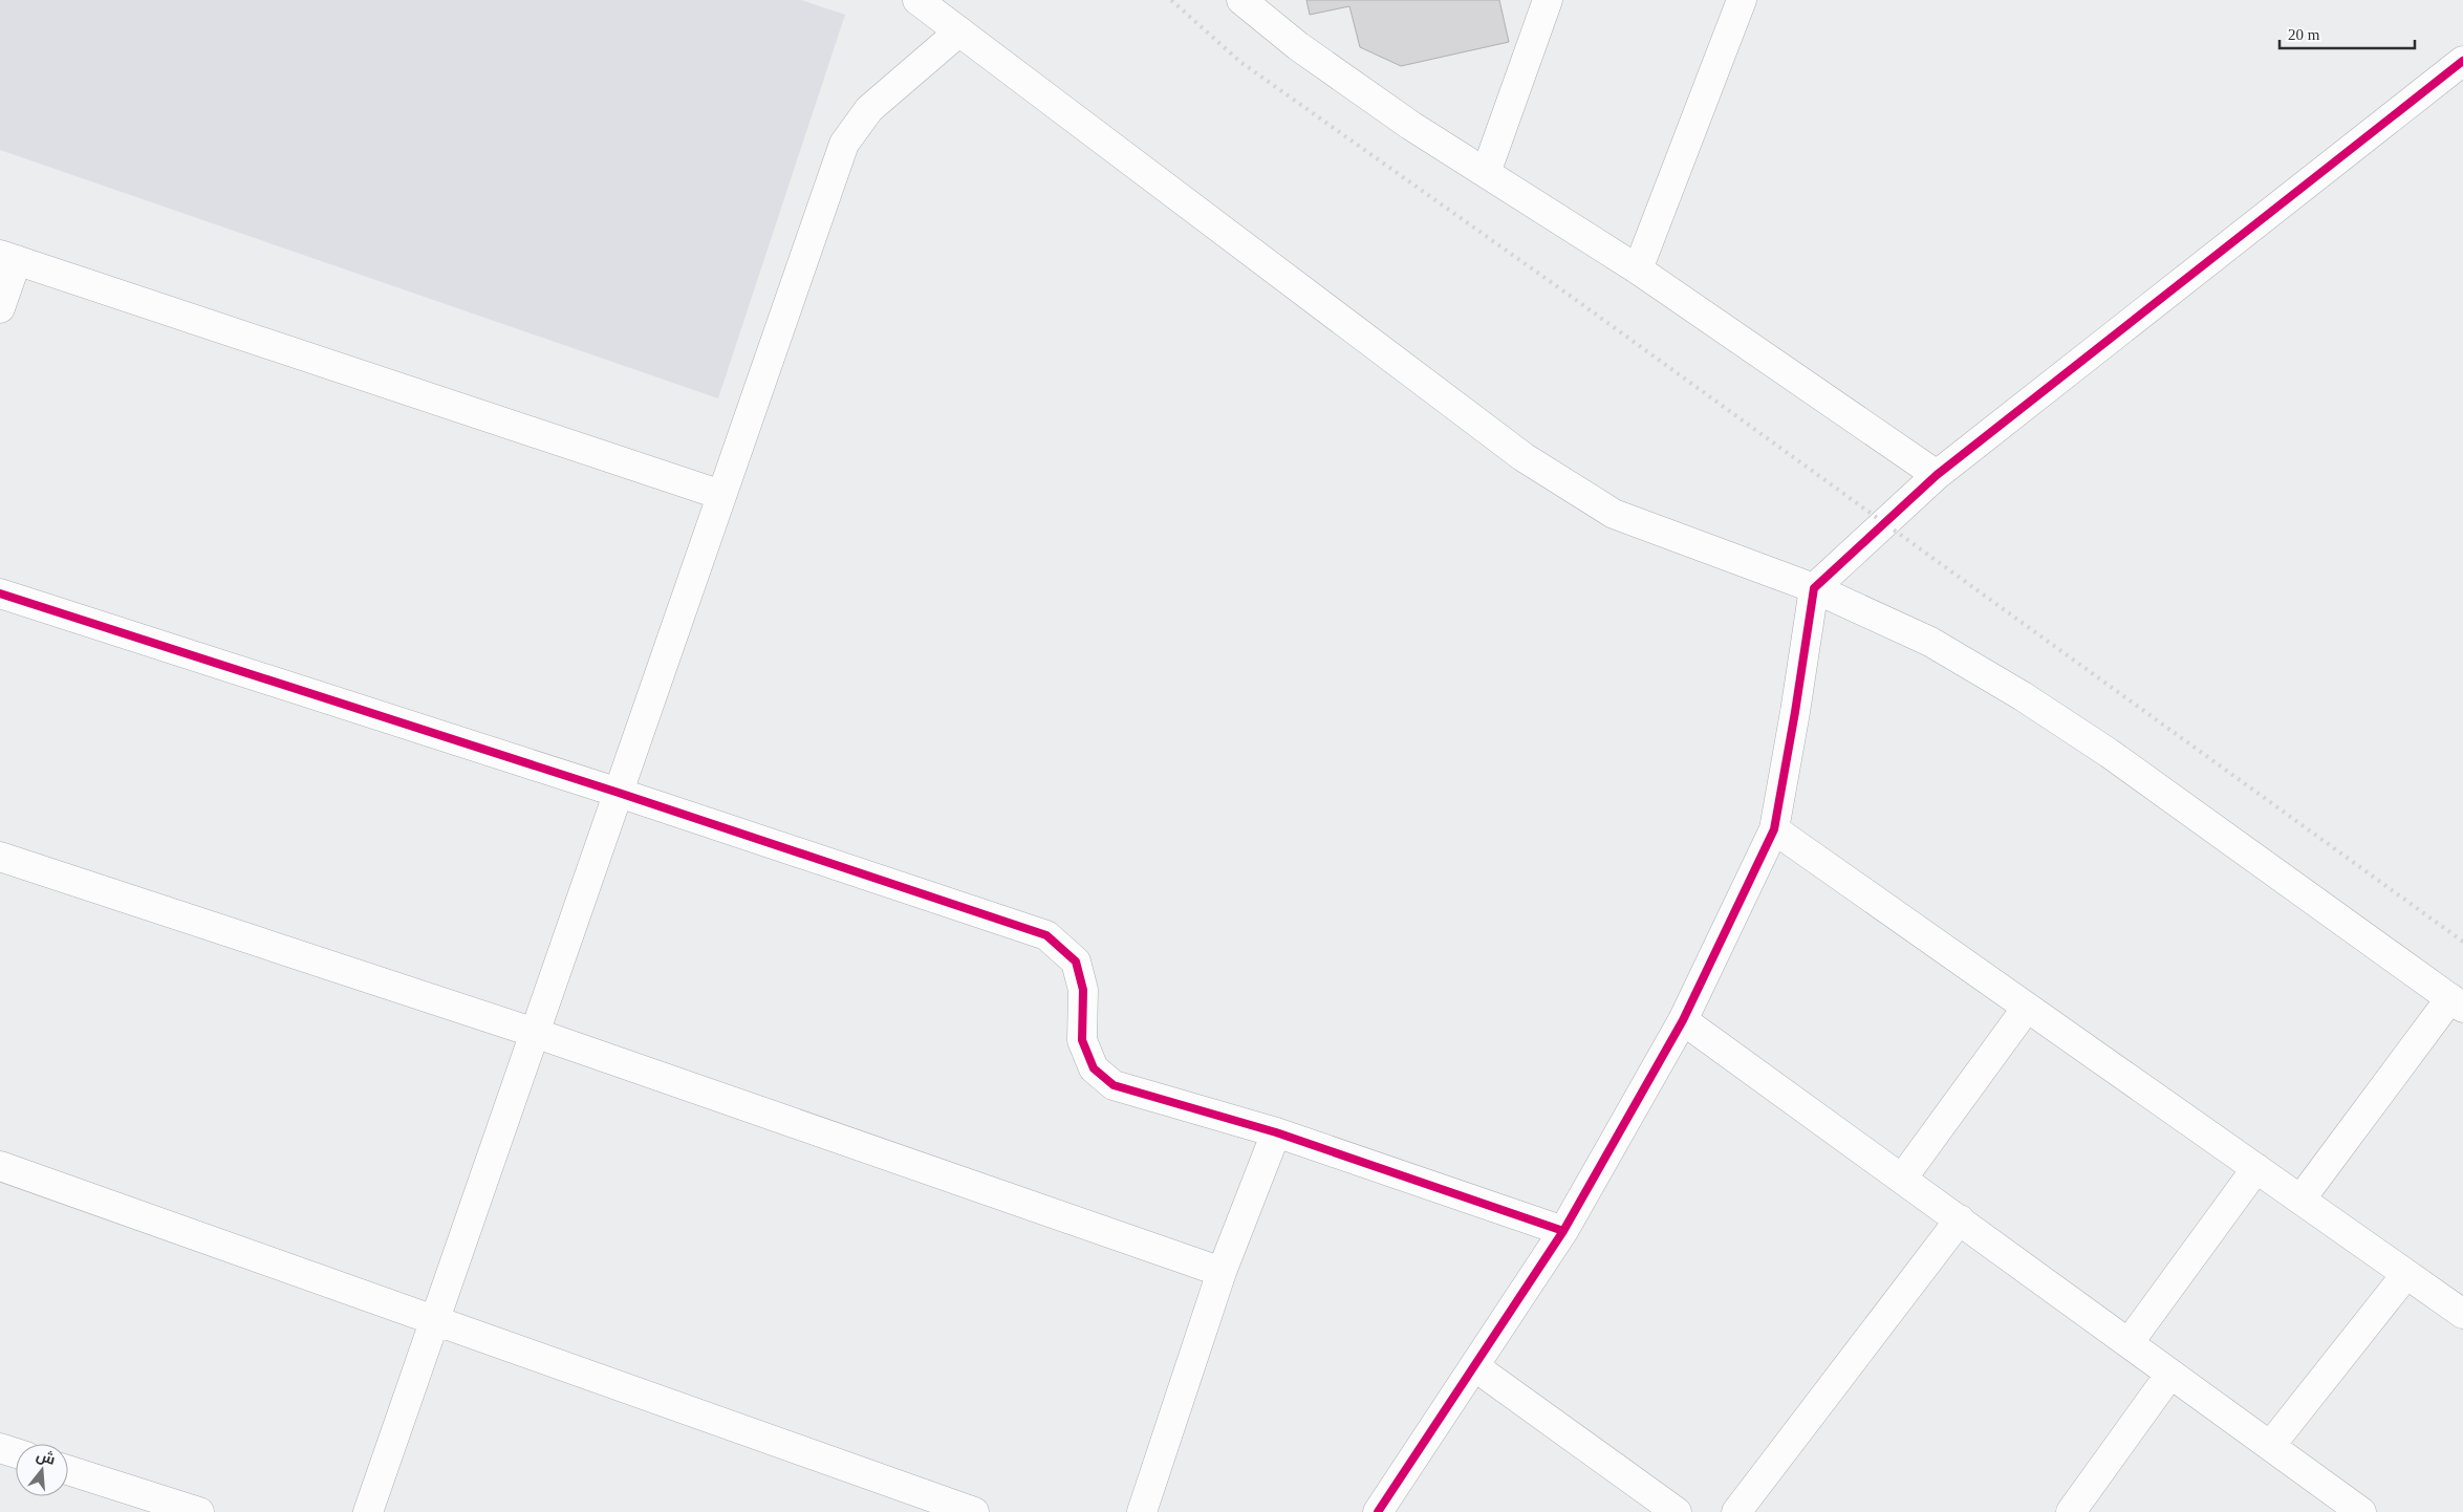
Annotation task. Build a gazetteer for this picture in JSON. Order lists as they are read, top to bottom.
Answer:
{
  "scale_bar": "20 m",
  "north": "top"
}
